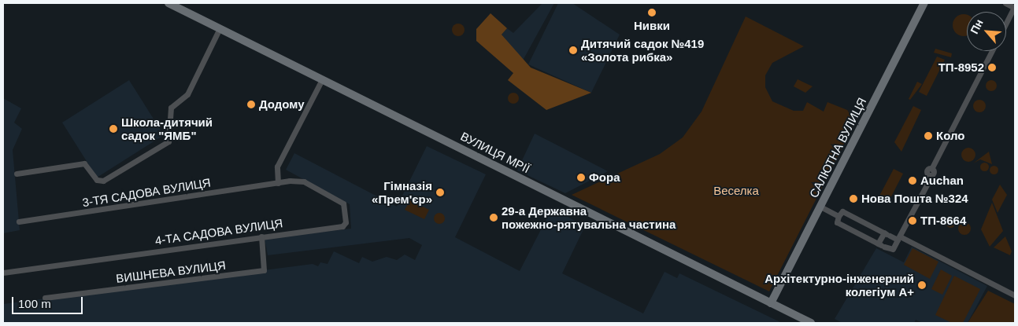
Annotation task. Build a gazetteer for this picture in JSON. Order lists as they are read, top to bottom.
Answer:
{
  "streets": {
    "street": [
      "САЛЮТНА ВУЛИЦЯ",
      "ВУЛИЦЯ МРІЇ",
      "3-ТЯ САДОВА ВУЛИЦЯ",
      "4-ТА САДОВА ВУЛИЦЯ",
      "ВИШНЕВА ВУЛИЦЯ"
    ]
  },
  "crossings": [
    ["САЛЮТНА ВУЛИЦЯ", "ВУЛИЦЯ МРІЇ"],
    ["3-ТЯ САДОВА ВУЛИЦЯ", "4-ТА САДОВА ВУЛИЦЯ"],
    ["4-ТА САДОВА ВУЛИЦЯ", "ВИШНЕВА ВУЛИЦЯ"]
  ],
  "parks": ["Веселка"],
  "places": [
    "Нивки",
    "Дитячий садок №419 «Золота рибка»",
    "ТП-8952",
    "Додому",
    "Школа-дитячий садок \"ЯМБ\"",
    "Коло",
    "Фора",
    "Auchan",
    "Гімназія «Прем'єр»",
    "Нова Пошта №324",
    "29-а Державна пожежно-рятувальна частина",
    "ТП-8664",
    "Архітектурно-інженерний колегіум А+"
  ],
  "scale_bar": "100 m",
  "north": "top left"
}
